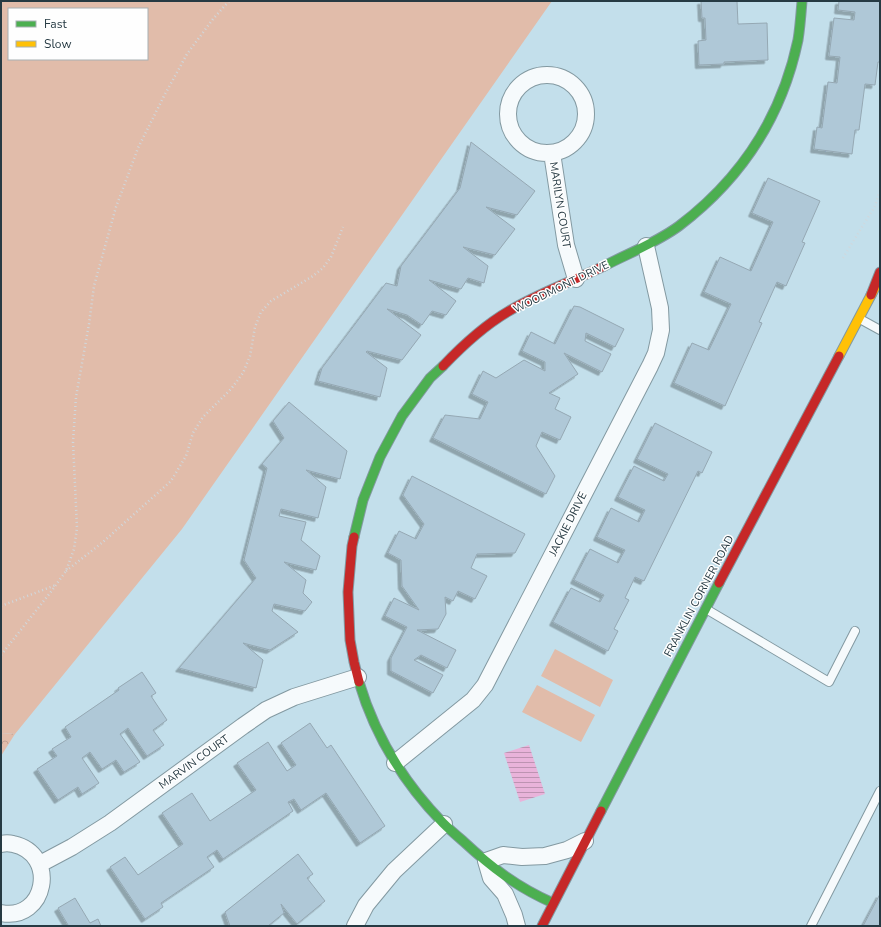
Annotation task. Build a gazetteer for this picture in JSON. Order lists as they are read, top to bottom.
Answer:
{
  "streets": {
    "main road": ["WOODMONT DRIVE", "FRANKLIN CORNER ROAD"],
    "street": ["MARILYN COURT", "JACKIE DRIVE", "MARVIN COURT"]
  },
  "crossings": [
    ["MARILYN COURT", "WOODMONT DRIVE"],
    ["WOODMONT DRIVE", "JACKIE DRIVE"],
    ["WOODMONT DRIVE", "FRANKLIN CORNER ROAD"],
    ["WOODMONT DRIVE", "MARVIN COURT"]
  ],
  "legend": ["Fast", "Slow"]
}
